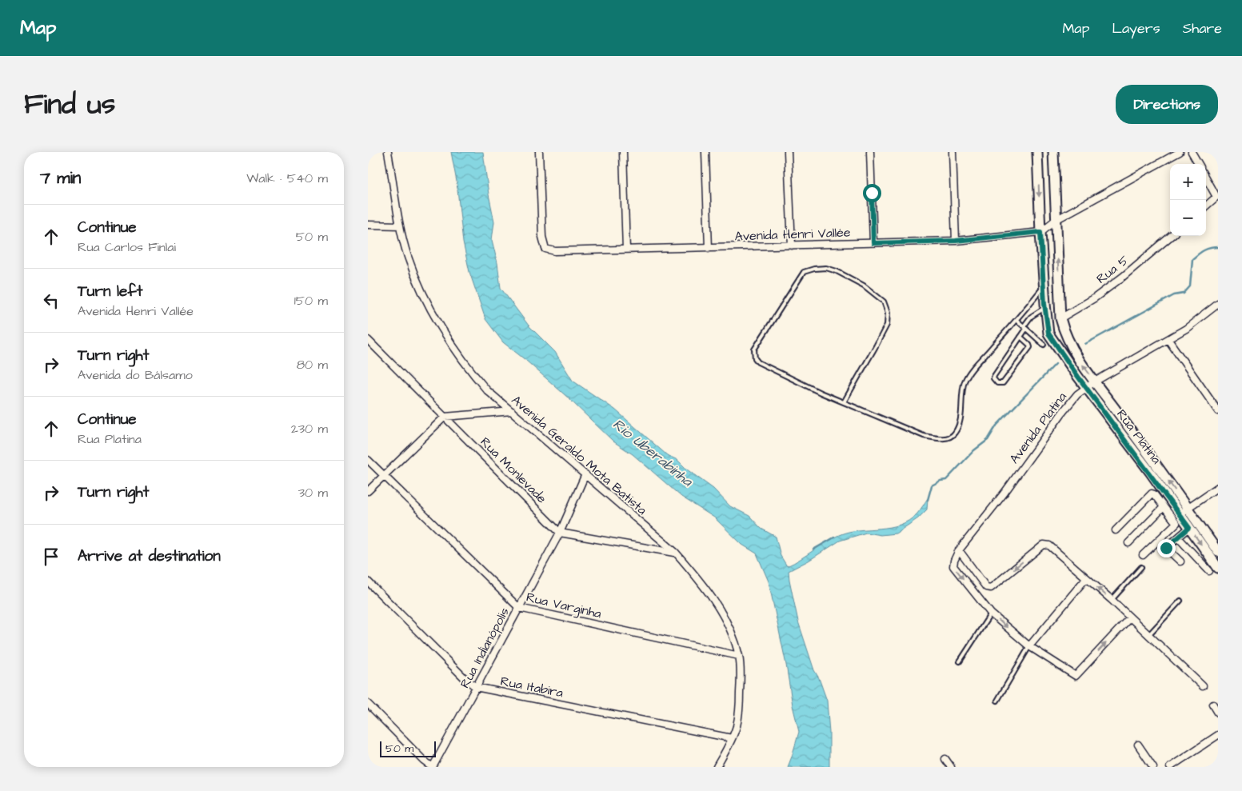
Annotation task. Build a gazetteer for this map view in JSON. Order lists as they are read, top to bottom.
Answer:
{
  "streets": {
    "street": [
      "Avenida Henri Vallée",
      "Rua 5",
      "Avenida Platina",
      "Rua Platina",
      "Avenida Geraldo Mota Batista",
      "Rua Monlevade",
      "Rua Varginha",
      "Rua Indianópolis",
      "Rua Itabira"
    ]
  },
  "crossings": [
    ["Avenida Henri Vallée", "Rua Platina"],
    ["Rua 5", "Rua Platina"],
    ["Avenida Platina", "Rua Platina"],
    ["Avenida Geraldo Mota Batista", "Rua Varginha"],
    ["Avenida Geraldo Mota Batista", "Rua Indianópolis"],
    ["Avenida Geraldo Mota Batista", "Rua Itabira"],
    ["Rua Monlevade", "Rua Indianópolis"],
    ["Rua Varginha", "Rua Indianópolis"],
    ["Rua Indianópolis", "Rua Itabira"]
  ],
  "water": ["Rio Uberabinha"],
  "scale_bar": "50 m",
  "page": {
    "header": "Map",
    "nav": ["Map", "Layers", "Share"],
    "title": "Find us",
    "buttons": "Directions",
    "heading": ["7 min", "Walk · 540 m"],
    "map_buttons": ["+", "−"],
    "list": [
      ["Continue", "Rua Carlos Finlai", "50 m"],
      ["Turn left", "Avenida Henri Vallée", "150 m"],
      ["Turn right", "Avenida do Bálsamo", "80 m"],
      ["Continue", "Rua Platina", "230 m"],
      ["Turn right", "30 m"],
      "Arrive at destination"
    ],
    "scale": "50 m"
  }
}
